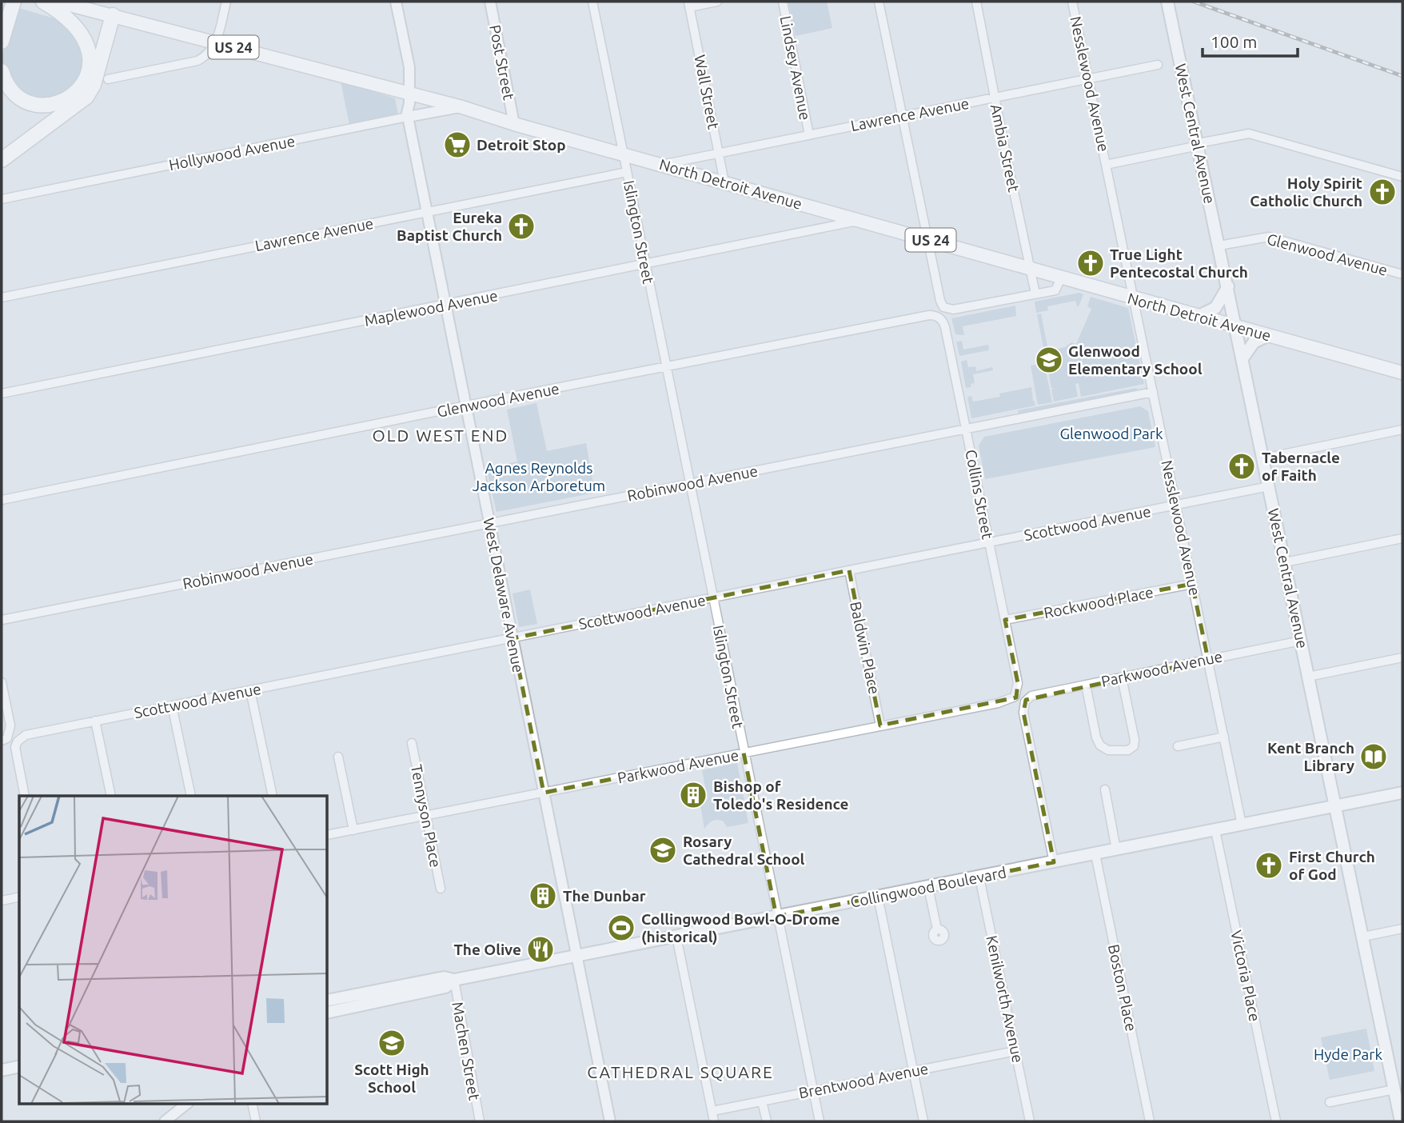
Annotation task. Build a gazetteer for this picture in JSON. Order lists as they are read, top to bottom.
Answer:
{
  "streets": {
    "main road": [
      "US 24",
      "West Central Avenue",
      "North Detroit Avenue",
      "Collingwood Boulevard"
    ],
    "street": [
      "Post Street",
      "Lindsey Avenue",
      "Nesslewood Avenue",
      "Wall Street",
      "Lawrence Avenue",
      "Ambia Street",
      "Hollywood Avenue",
      "Islington Street",
      "Glenwood Avenue",
      "Maplewood Avenue",
      "Robinwood Avenue",
      "Collins Street",
      "Scottwood Avenue",
      "West Delaware Avenue",
      "Rockwood Place",
      "Baldwin Place",
      "Parkwood Avenue",
      "Tennyson Place",
      "Victoria Place",
      "Boston Place",
      "Kenilworth Avenue",
      "Machen Street",
      "Brentwood Avenue"
    ]
  },
  "crossings": [
    ["Post Street", "North Detroit Avenue"],
    ["Lindsey Avenue", "Lawrence Avenue"],
    ["Nesslewood Avenue", "Lawrence Avenue"],
    ["Nesslewood Avenue", "North Detroit Avenue"],
    ["Nesslewood Avenue", "Robinwood Avenue"],
    ["Nesslewood Avenue", "Scottwood Avenue"],
    ["Nesslewood Avenue", "Rockwood Place"],
    ["Nesslewood Avenue", "Parkwood Avenue"],
    ["Nesslewood Avenue", "Collingwood Boulevard"],
    ["Wall Street", "Lawrence Avenue"],
    ["Wall Street", "North Detroit Avenue"],
    ["Lawrence Avenue", "Ambia Street"],
    ["Lawrence Avenue", "North Detroit Avenue"],
    ["Lawrence Avenue", "Islington Street"],
    ["Lawrence Avenue", "West Delaware Avenue"],
    ["West Central Avenue", "North Detroit Avenue"],
    ["West Central Avenue", "Glenwood Avenue"],
    ["West Central Avenue", "Scottwood Avenue"],
    ["West Central Avenue", "Parkwood Avenue"],
    ["West Central Avenue", "Collingwood Boulevard"],
    ["Ambia Street", "North Detroit Avenue"],
    ["Hollywood Avenue", "North Detroit Avenue"],
    ["Hollywood Avenue", "West Delaware Avenue"],
    ["North Detroit Avenue", "Islington Street"],
    ["North Detroit Avenue", "Maplewood Avenue"],
    ["North Detroit Avenue", "West Delaware Avenue"],
    ["Islington Street", "Glenwood Avenue"],
    ["Islington Street", "Maplewood Avenue"],
    ["Islington Street", "Robinwood Avenue"],
    ["Islington Street", "Scottwood Avenue"],
    ["Islington Street", "Parkwood Avenue"],
    ["Islington Street", "Collingwood Boulevard"],
    ["Islington Street", "Brentwood Avenue"],
    ["Glenwood Avenue", "Collins Street"],
    ["Glenwood Avenue", "West Delaware Avenue"],
    ["Maplewood Avenue", "West Delaware Avenue"],
    ["Robinwood Avenue", "Collins Street"],
    ["Robinwood Avenue", "West Delaware Avenue"],
    ["Collins Street", "Scottwood Avenue"],
    ["Collins Street", "Rockwood Place"],
    ["Collins Street", "Parkwood Avenue"],
    ["Scottwood Avenue", "West Delaware Avenue"],
    ["Scottwood Avenue", "Baldwin Place"],
    ["West Delaware Avenue", "Parkwood Avenue"],
    ["West Delaware Avenue", "Collingwood Boulevard"],
    ["Baldwin Place", "Parkwood Avenue"],
    ["Parkwood Avenue", "Tennyson Place"],
    ["Parkwood Avenue", "Collingwood Boulevard"],
    ["Collingwood Boulevard", "Victoria Place"],
    ["Collingwood Boulevard", "Boston Place"],
    ["Collingwood Boulevard", "Kenilworth Avenue"],
    ["Collingwood Boulevard", "Machen Street"],
    ["Kenilworth Avenue", "Brentwood Avenue"]
  ],
  "districts": ["OLD WEST END", "CATHEDRAL SQUARE"],
  "parks": ["Glenwood Park", "Agnes Reynolds Jackson Arboretum", "Hyde Park"],
  "places": {
    "supermarket": ["Detroit Stop"],
    "church": [
      "Holy Spirit Catholic Church",
      "Eureka Baptist Church",
      "True Light Pentecostal Church",
      "Tabernacle of Faith",
      "First Church of God"
    ],
    "school or university": ["Glenwood Elementary School", "Rosary Cathedral School", "Scott High School"],
    "library": ["Kent Branch Library"],
    "building": ["Bishop of Toledo's Residence", "The Dunbar"],
    "sports": ["Collingwood Bowl-O-Drome (historical)"],
    "restaurant": ["The Olive"]
  },
  "scale_bar": "100 m"
}
